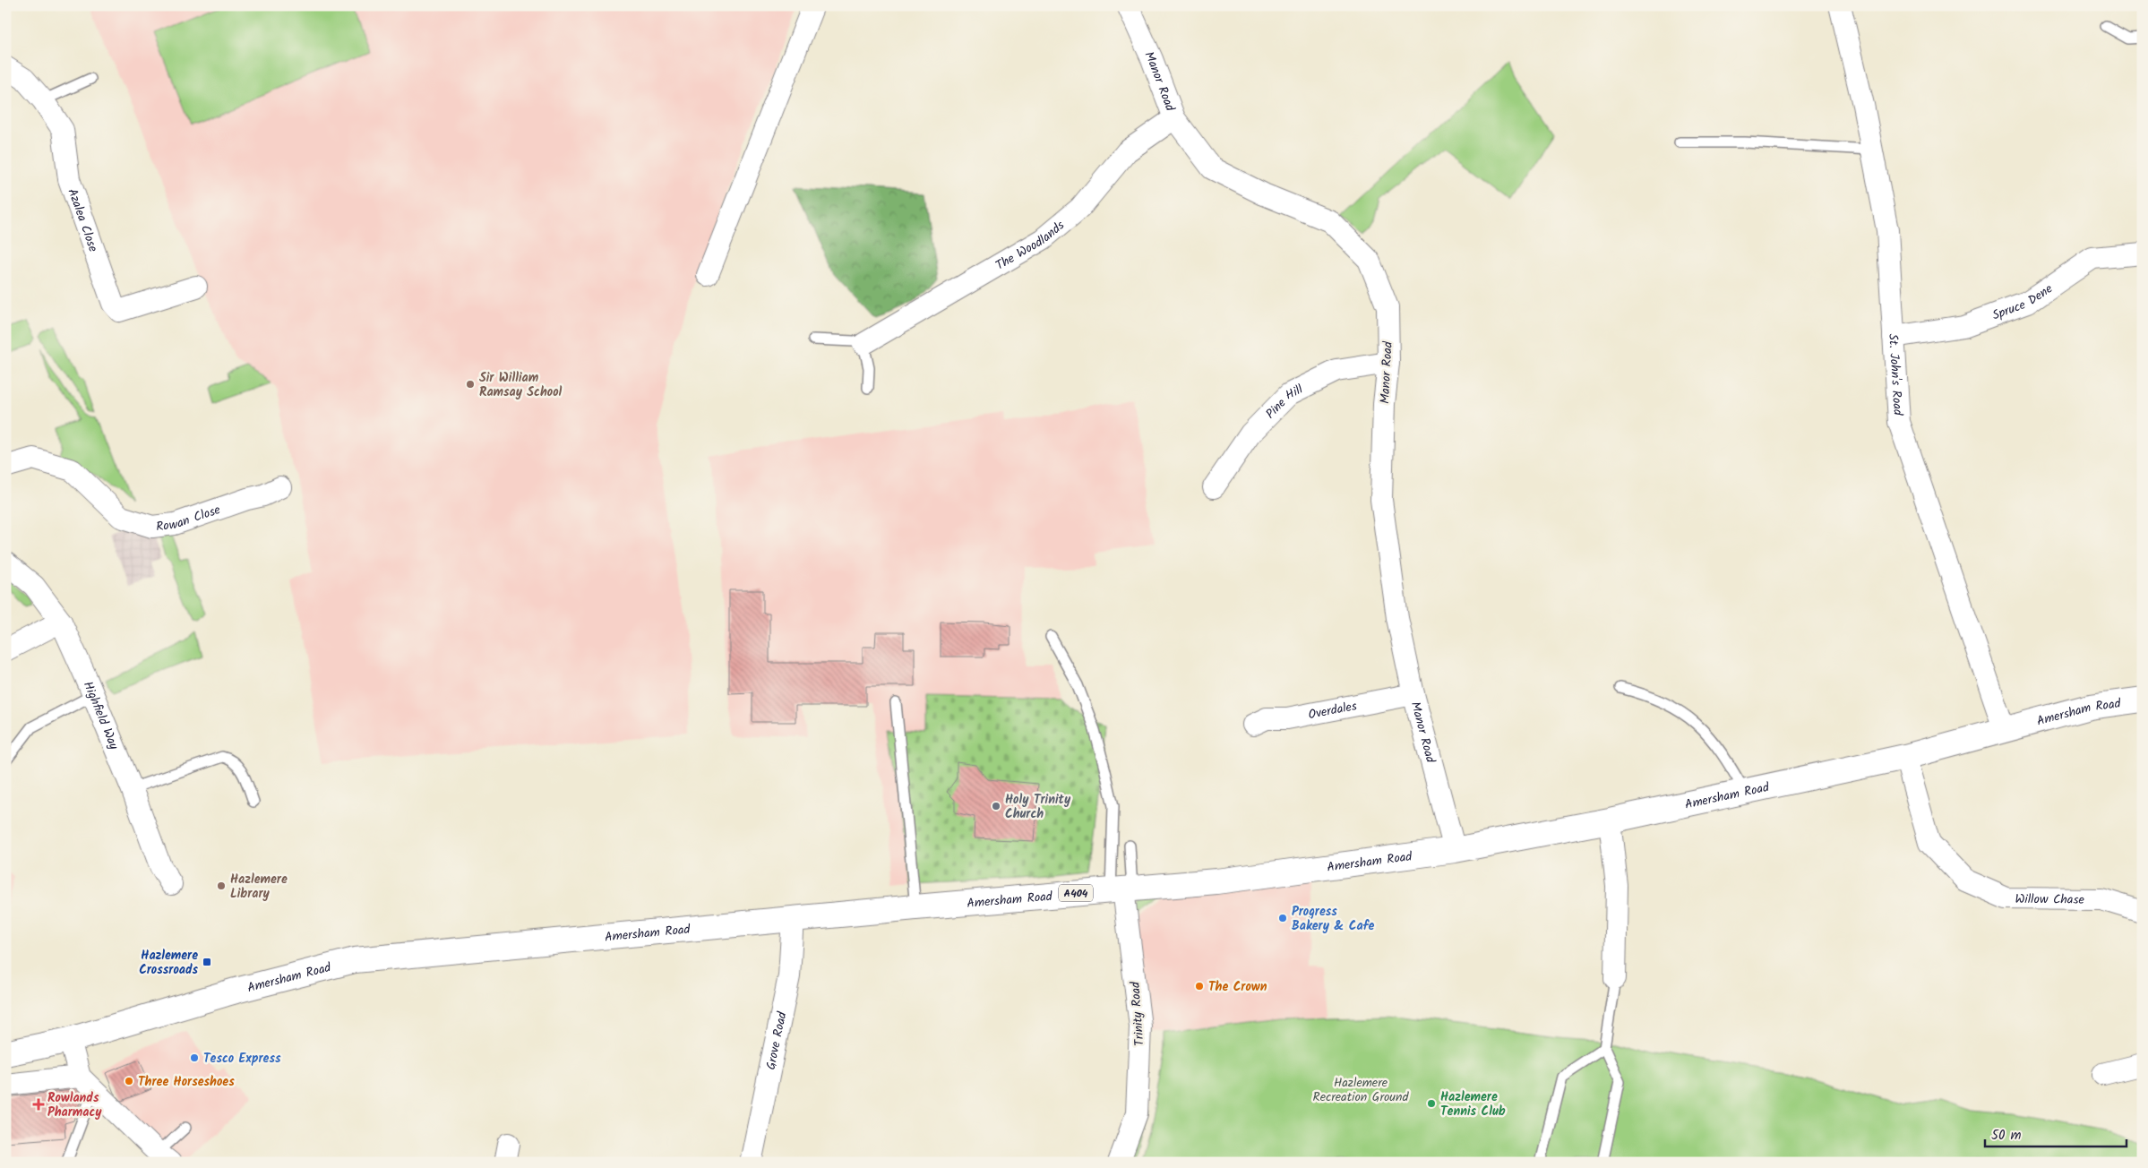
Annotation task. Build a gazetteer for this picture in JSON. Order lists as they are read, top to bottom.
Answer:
{
  "streets": {
    "main road": ["Amersham Road", "A404"],
    "street": [
      "Manor Road",
      "Azalea Close",
      "The Woodlands",
      "Spruce Dene",
      "St. John's Road",
      "Pine Hill",
      "Rowan Close",
      "Overdales",
      "Highfield Way",
      "Willow Chase",
      "Trinity Road",
      "Grove Road"
    ]
  },
  "crossings": [
    ["Manor Road", "The Woodlands"],
    ["Manor Road", "Pine Hill"],
    ["Manor Road", "Overdales"],
    ["Manor Road", "Amersham Road"],
    ["Spruce Dene", "St. John's Road"],
    ["St. John's Road", "Amersham Road"],
    ["Amersham Road", "Willow Chase"],
    ["Amersham Road", "Trinity Road"],
    ["Amersham Road", "Grove Road"]
  ],
  "parks": ["Hazlemere Recreation Ground"],
  "places": {
    "other": [
      "Sir William Ramsay School",
      "Holy Trinity Church",
      "Hazlemere Library",
      "Progress Bakery & Cafe",
      "The Crown",
      "Tesco Express",
      "Three Horseshoes",
      "Hazlemere Tennis Club"
    ],
    "transit": ["Hazlemere Crossroads"],
    "health": ["Rowlands Pharmacy"]
  },
  "scale_bar": "50 m"
}
